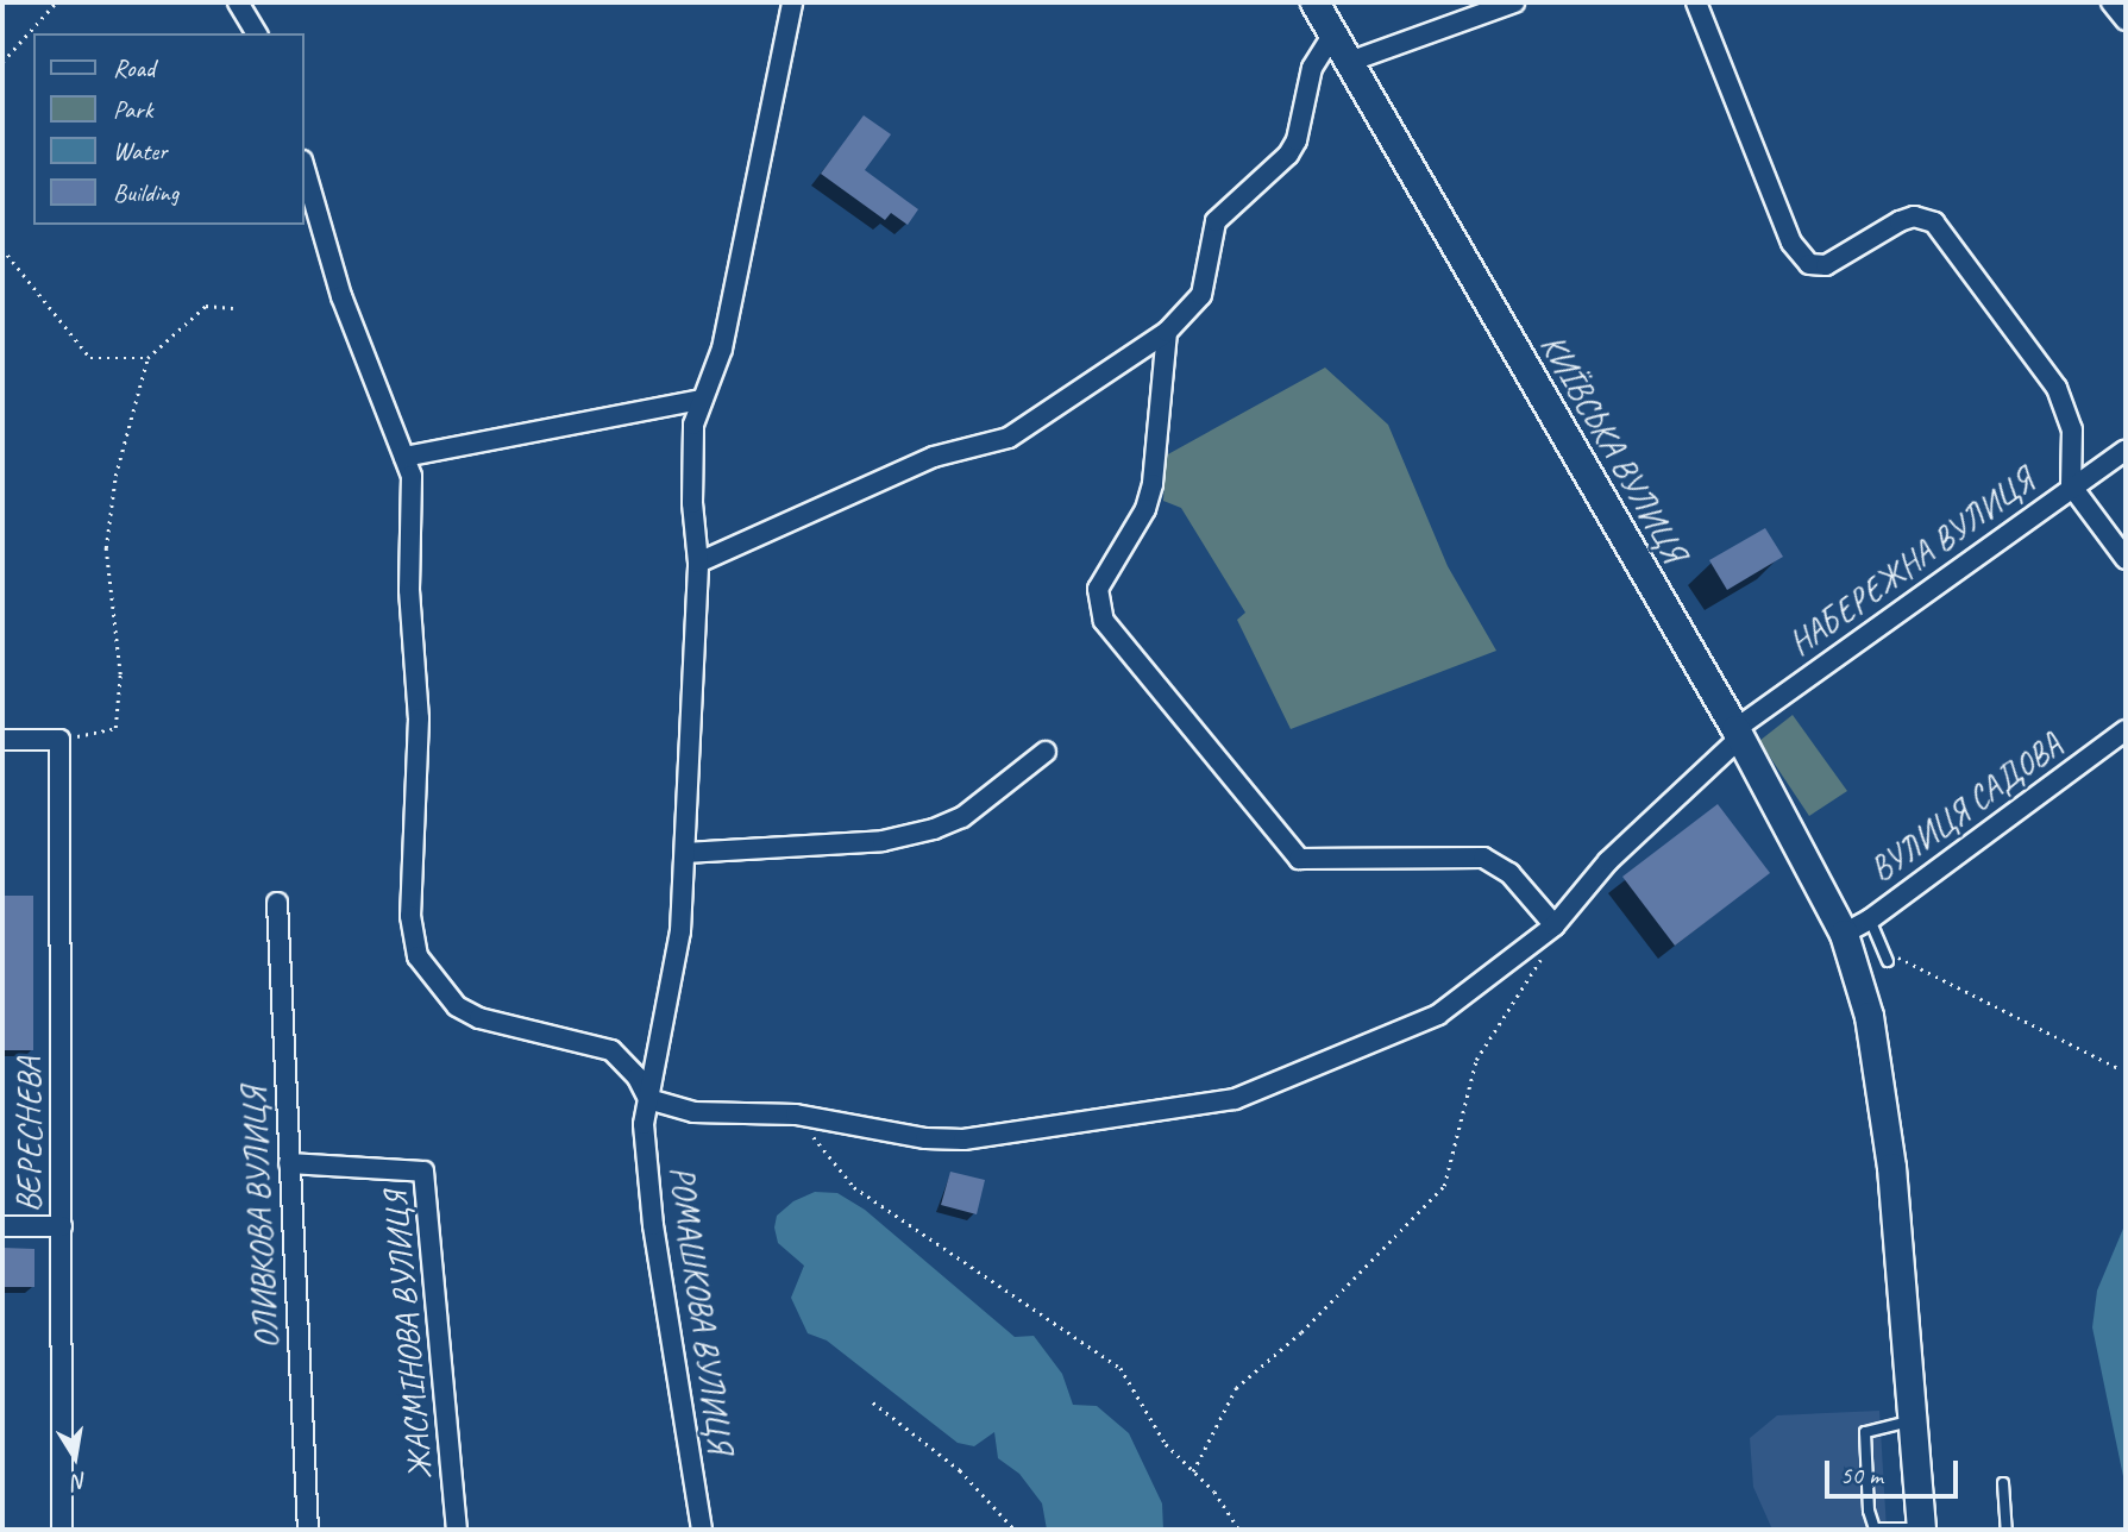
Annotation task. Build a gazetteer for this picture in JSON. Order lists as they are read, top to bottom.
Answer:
{
  "streets": {
    "street": [
      "КИЇВСЬКА ВУЛИЦЯ",
      "НАБЕРЕЖНА ВУЛИЦЯ",
      "ВУЛИЦЯ САДОВА",
      "ВЕРЕСНЕВА",
      "ОЛИВКОВА ВУЛИЦЯ",
      "РОМАШКОВА ВУЛИЦЯ",
      "ЖАСМІНОВА ВУЛИЦЯ"
    ]
  },
  "crossings": [
    ["КИЇВСЬКА ВУЛИЦЯ", "НАБЕРЕЖНА ВУЛИЦЯ"],
    ["КИЇВСЬКА ВУЛИЦЯ", "ВУЛИЦЯ САДОВА"],
    ["НАБЕРЕЖНА ВУЛИЦЯ", "РОМАШКОВА ВУЛИЦЯ"],
    ["ОЛИВКОВА ВУЛИЦЯ", "ЖАСМІНОВА ВУЛИЦЯ"]
  ],
  "legend": [
    "Road",
    "Park",
    "Water",
    "Building"
  ],
  "scale_bar": "50 m",
  "north": "bottom"
}
